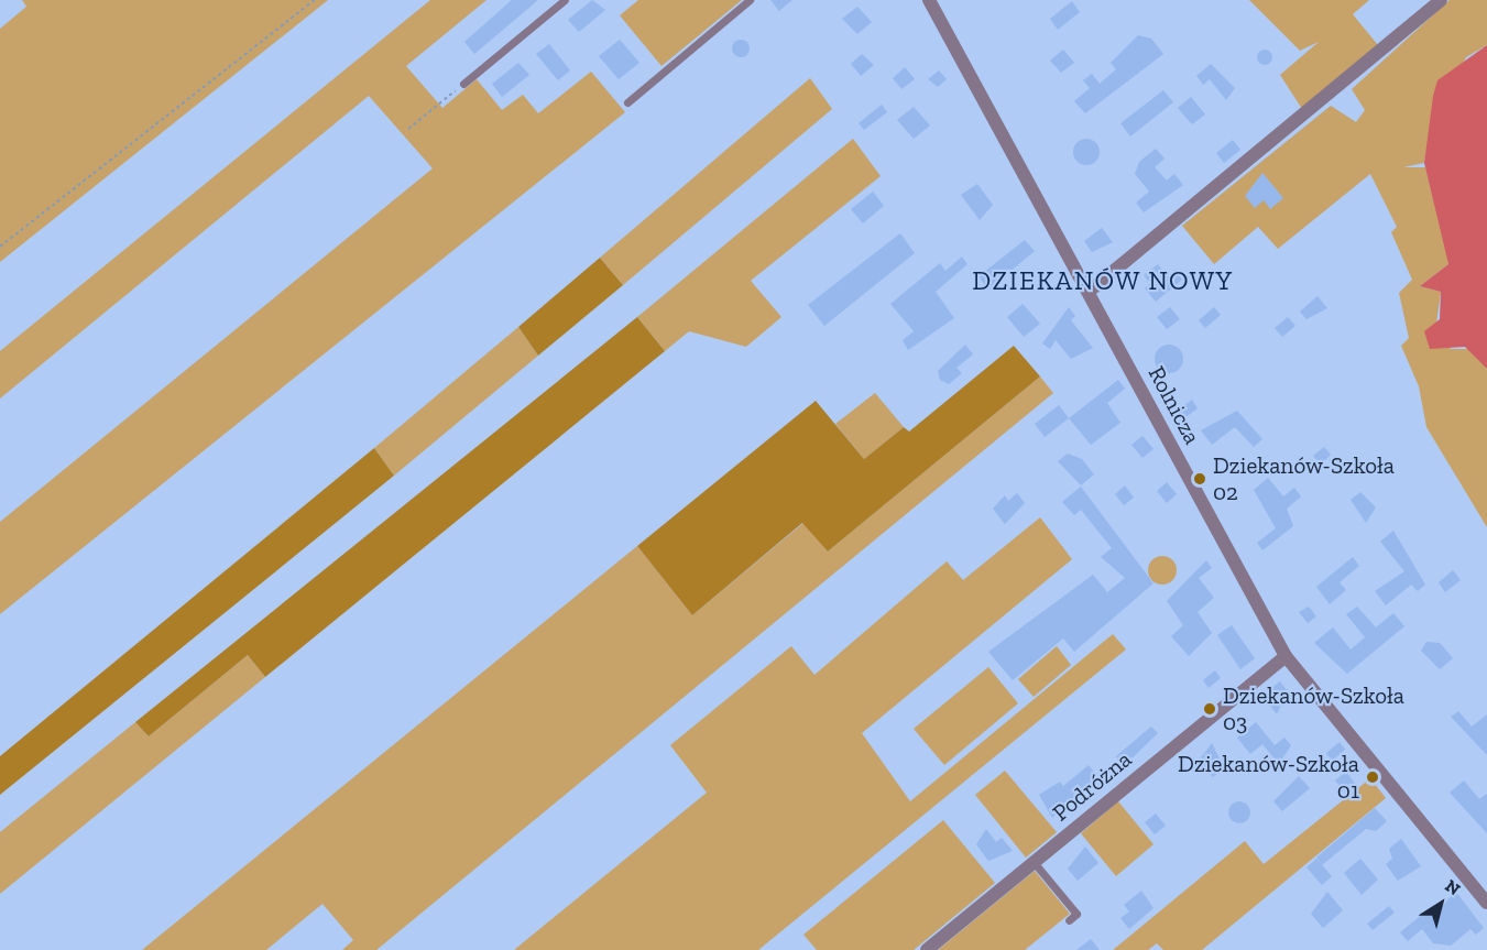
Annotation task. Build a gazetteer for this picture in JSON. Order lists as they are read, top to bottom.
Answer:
{
  "streets": {
    "street": ["Rolnicza", "Podróżna"]
  },
  "crossings": [
    ["Rolnicza", "Podróżna"]
  ],
  "districts": ["DZIEKANÓW NOWY"],
  "places": ["Dziekanów-Szkoła 02", "Dziekanów-Szkoła 03", "Dziekanów-Szkoła 01"],
  "north": "top right"
}
